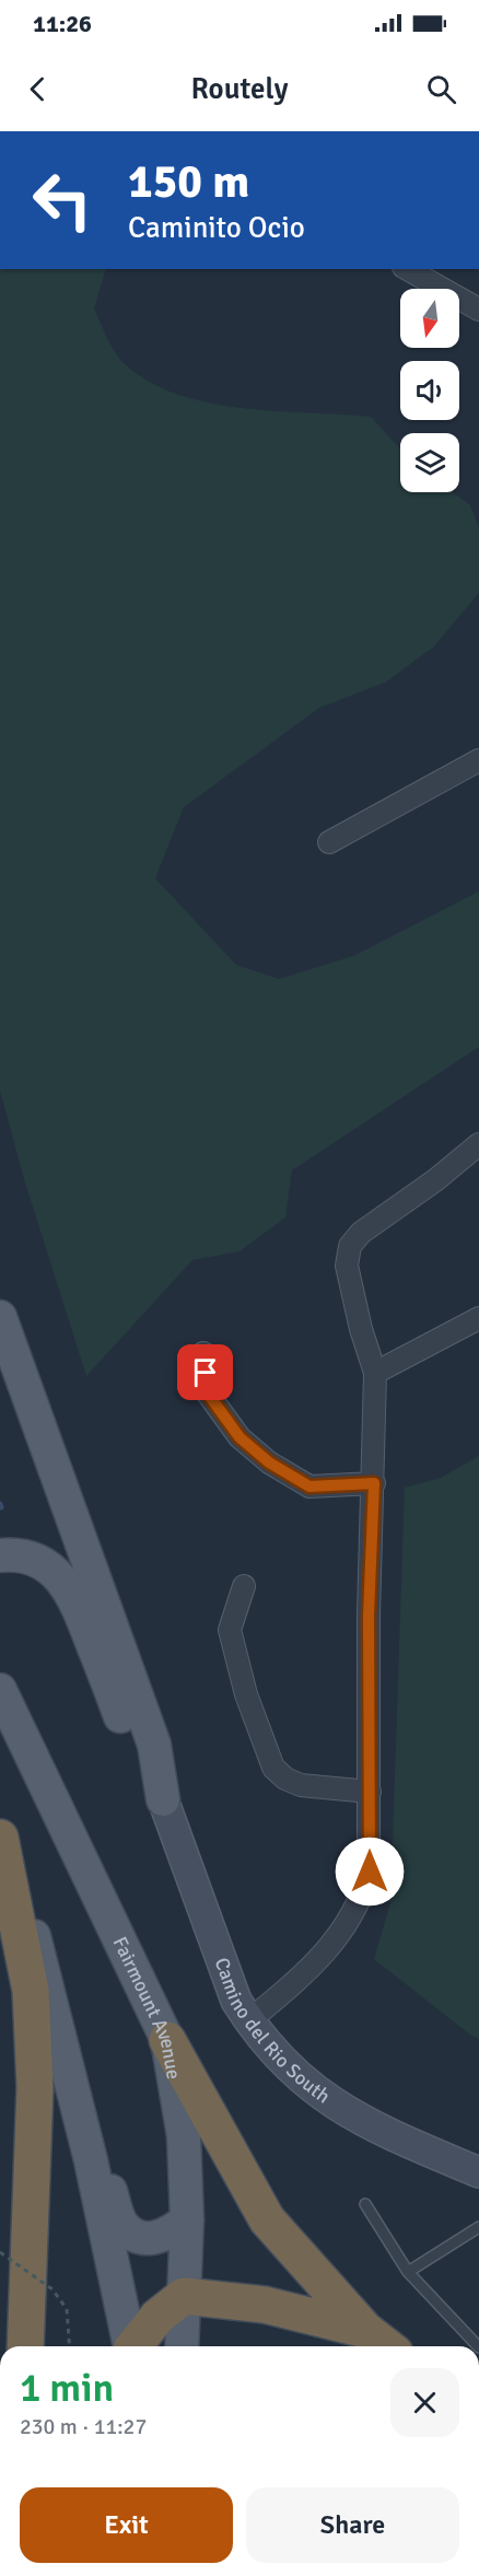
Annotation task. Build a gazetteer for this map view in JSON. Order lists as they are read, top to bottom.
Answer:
{
  "streets": {
    "main road": ["Fairmount Avenue"],
    "street": ["Camino del Rio South"]
  },
  "north": "bottom",
  "page": {
    "status": "11:26",
    "header": "Routely",
    "turn": ["150 m", "Caminito Ocio"],
    "heading": ["1 min", "230 m · 11:27"],
    "buttons": ["Exit", "Share"]
  }
}
